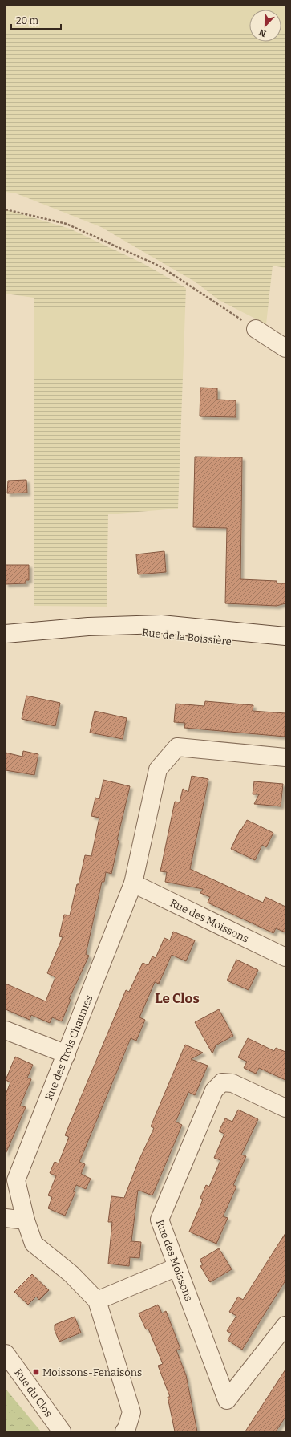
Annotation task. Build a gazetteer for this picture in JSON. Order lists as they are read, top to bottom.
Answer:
{
  "streets": {
    "street": [
      "Rue de la Boissière",
      "Rue des Moissons",
      "Rue des Trois Chaumes",
      "Rue du Clos"
    ]
  },
  "crossings": [
    ["Rue des Moissons", "Rue des Trois Chaumes"]
  ],
  "districts": ["Le Clos"],
  "places": {
    "transit": ["Moissons-Fenaisons"]
  },
  "scale_bar": "20 m",
  "north": "bottom"
}
